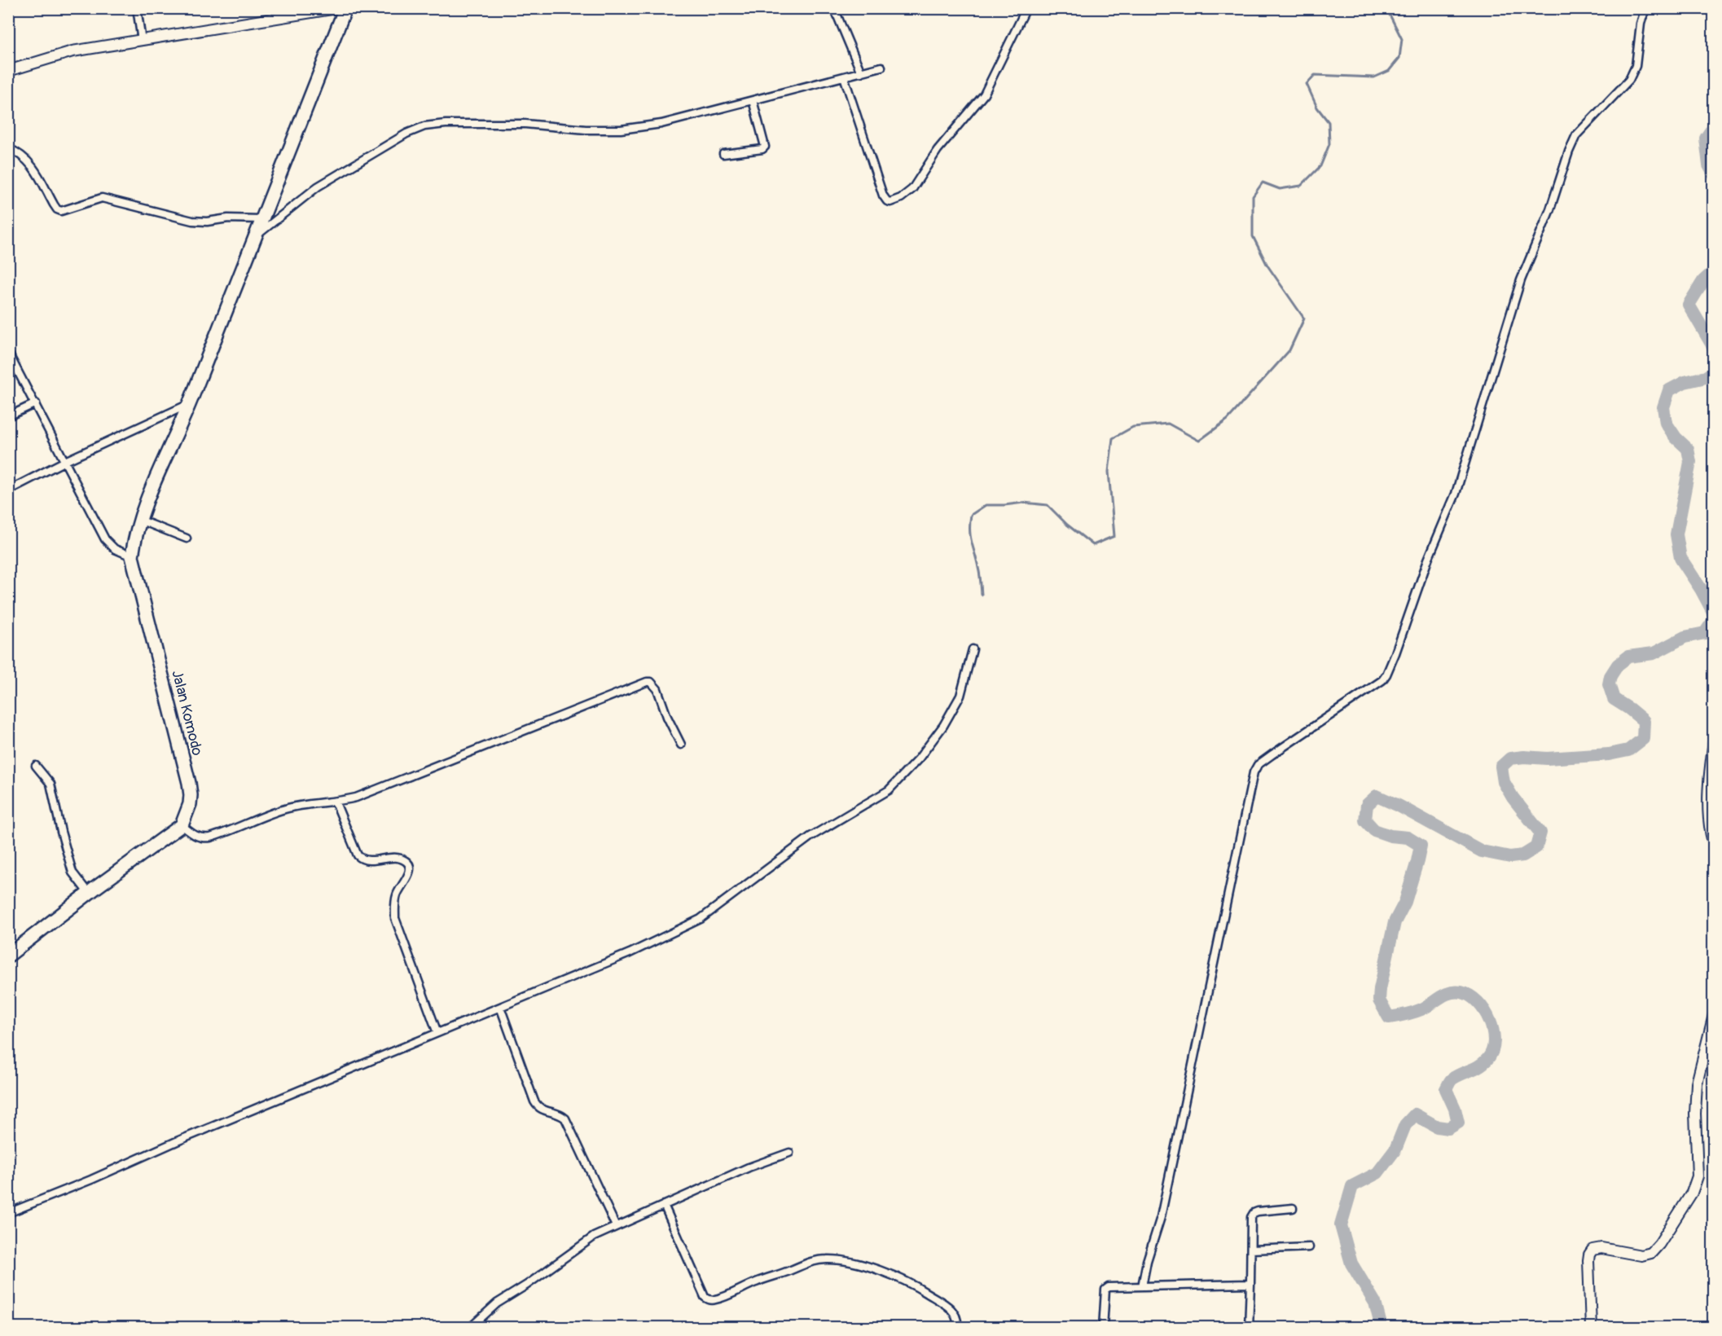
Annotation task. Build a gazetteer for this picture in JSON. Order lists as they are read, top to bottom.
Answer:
{
  "streets": {
    "highway": ["Jalan Komodo"]
  }
}
